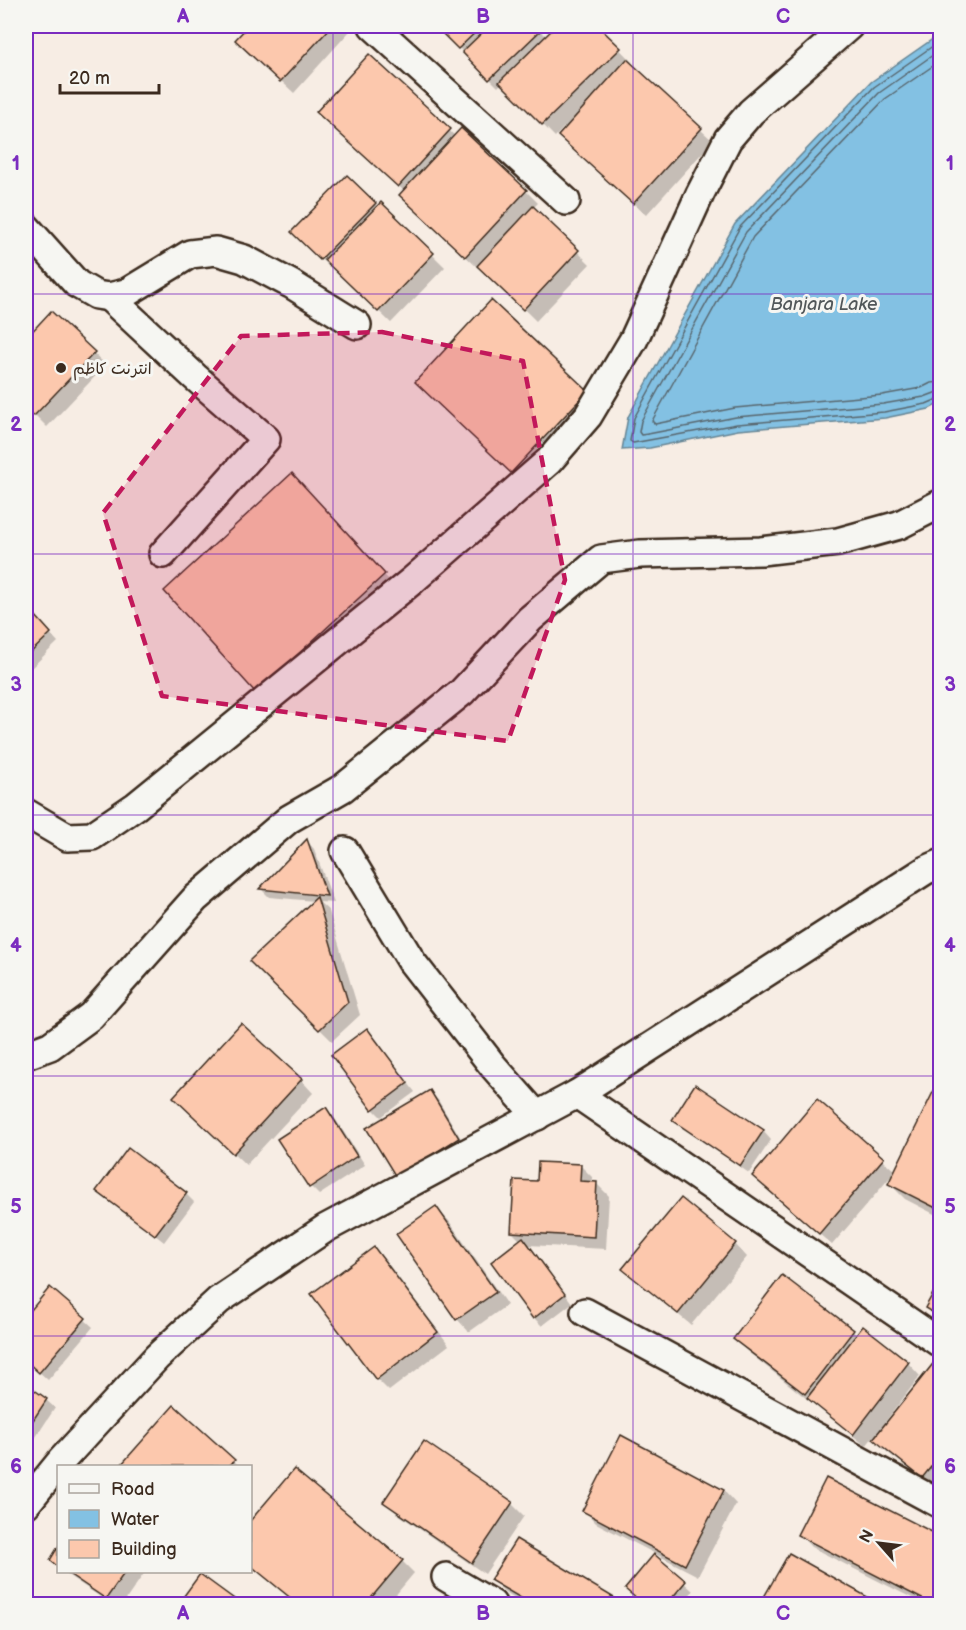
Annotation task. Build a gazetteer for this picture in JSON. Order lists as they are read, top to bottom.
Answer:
{
  "water": ["Banjara Lake"],
  "places": ["انترنت كاظم"],
  "legend": ["Road", "Water", "Building"],
  "scale_bar": "20 m",
  "north": "top left",
  "grid": {
    "columns": ["A", "B", "C"],
    "rows": [
      "1",
      "2",
      "3",
      "4",
      "5",
      "6"
    ]
  }
}
